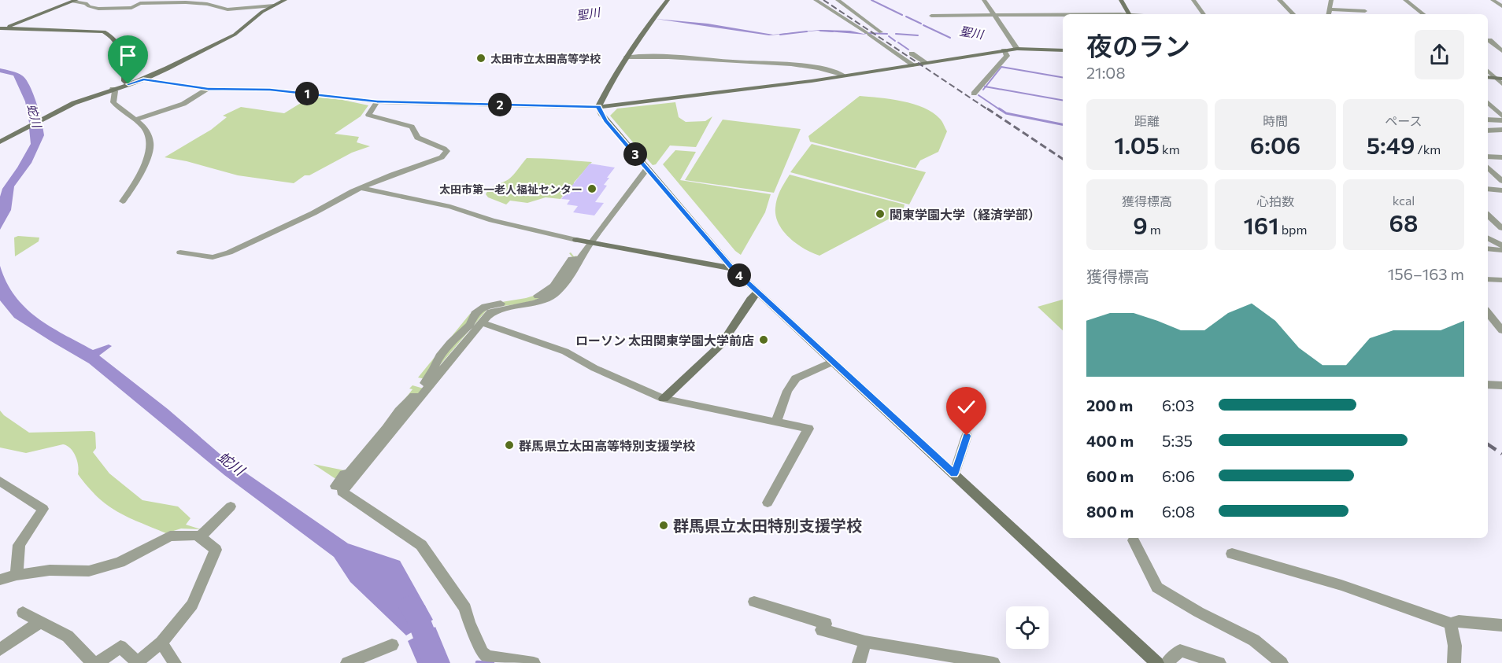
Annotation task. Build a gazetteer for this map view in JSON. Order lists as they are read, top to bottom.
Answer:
{
  "water": ["聖川", "蛇川"],
  "places": [
    "太田市立太田高等学校",
    "太田市第一老人福祉センター",
    "関東学園大学（経済学部）",
    "ローソン 太田関東学園大学前店",
    "群馬県立太田高等特別支援学校",
    "群馬県立太田特別支援学校"
  ],
  "page": {
    "heading": ["夜のラン", "21:08"],
    "pins": [
      "1",
      "2",
      "3",
      "4"
    ],
    "stats": [
      ["距離", "1.05 km"],
      ["時間", "6:06"],
      ["ペース", "5:49 /km"],
      ["獲得標高", "9 m"],
      ["心拍数", "161 bpm"],
      ["kcal", "68"]
    ],
    "chart": ["獲得標高", "156–163 m"],
    "list": [
      {
        "name": "200 m",
        "note": "6:03"
      },
      {
        "name": "400 m",
        "note": "5:35"
      },
      {
        "name": "600 m",
        "note": "6:06"
      },
      {
        "name": "800 m",
        "note": "6:08"
      }
    ]
  }
}
